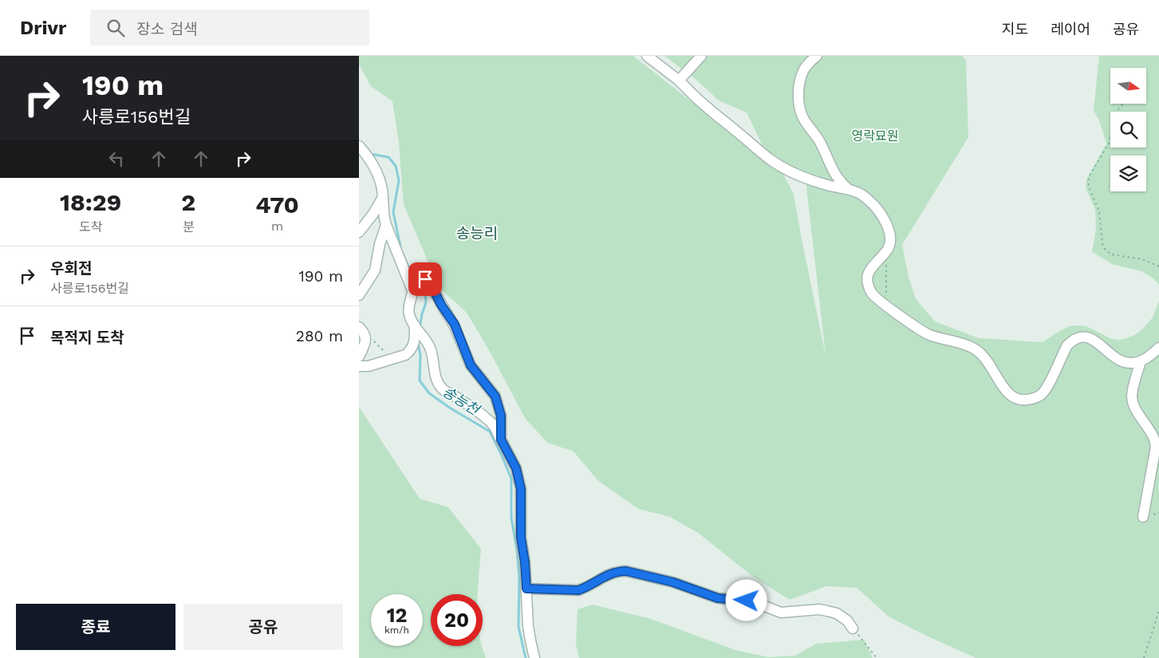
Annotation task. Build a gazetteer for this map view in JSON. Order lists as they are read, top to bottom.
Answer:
{
  "districts": ["송능리"],
  "water": ["송능천"],
  "parks": ["영락묘원"],
  "north": "right",
  "page": {
    "header": "Drivr",
    "search": "장소 검색",
    "nav": ["지도", "레이어", "공유"],
    "turn": ["190 m", "사릉로156번길"],
    "eta": [
      "18:29",
      "도착",
      "2",
      "분",
      "470",
      "m"
    ],
    "list": [
      {
        "name": "우회전",
        "note": "사릉로156번길",
        "value": "190 m"
      },
      {
        "name": "목적지 도착",
        "value": "280 m"
      }
    ],
    "speed": "12 km/h",
    "limit": "20",
    "buttons": ["종료", "공유"]
  }
}
